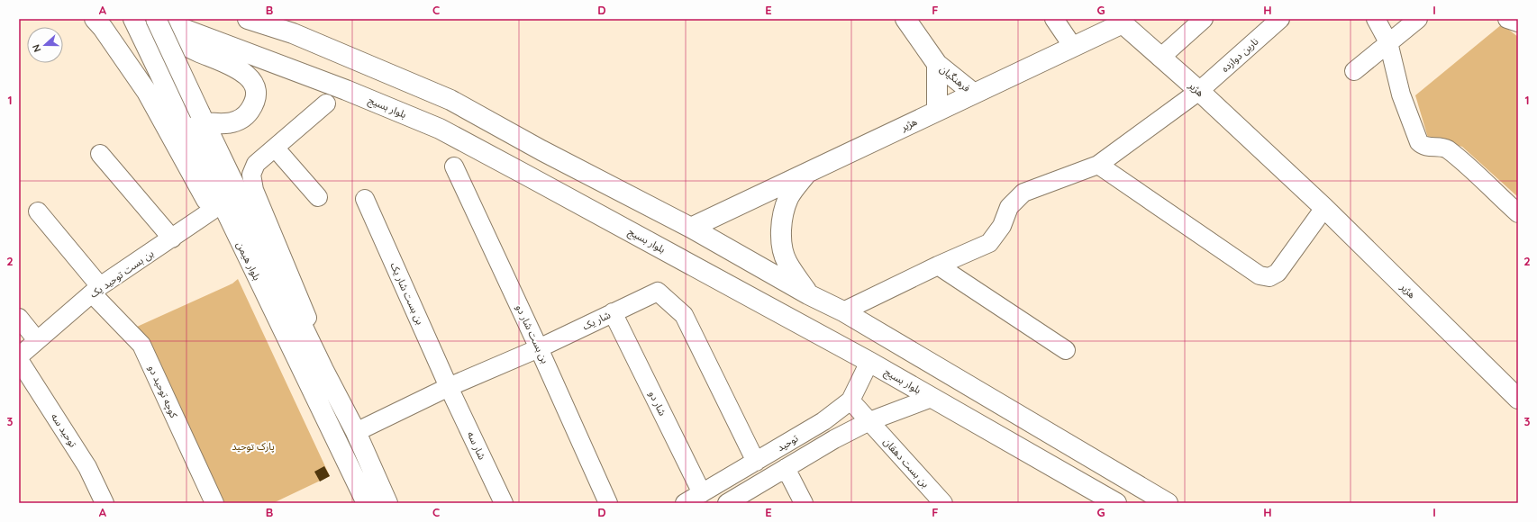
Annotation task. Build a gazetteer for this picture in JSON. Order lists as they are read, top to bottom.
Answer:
{
  "streets": {
    "main road": [
      "فرهنگیان",
      "هژیر",
      "بلوار بسیج",
      "بلوار هیمن"
    ],
    "street": [
      "نارین دوازده",
      "بن بست توحید یک",
      "بن بست شار یک",
      "شار یک",
      "بن بست شار دو",
      "کوچه توحید دو",
      "شار دو",
      "توحید سه",
      "توحید",
      "شار سه",
      "بن بست دهقان"
    ]
  },
  "crossings": [
    ["نارین دوازده", "هژیر"],
    ["فرهنگیان", "هژیر"],
    ["بلوار بسیج", "بلوار هیمن"],
    ["بلوار بسیج", "توحید"],
    ["بلوار هیمن", "شار یک"],
    ["بن بست توحید یک", "کوچه توحید دو"],
    ["بن بست شار یک", "شار یک"],
    ["بن بست شار یک", "شار سه"],
    ["شار یک", "بن بست شار دو"],
    ["شار یک", "شار دو"],
    ["شار یک", "توحید"],
    ["شار یک", "شار سه"],
    ["شار دو", "توحید"],
    ["توحید", "بن بست دهقان"]
  ],
  "parks": ["پارک توحید"],
  "north": "left",
  "grid": {
    "columns": [
      "A",
      "B",
      "C",
      "D",
      "E",
      "F",
      "G",
      "H",
      "I"
    ],
    "rows": ["1", "2", "3"]
  }
}
